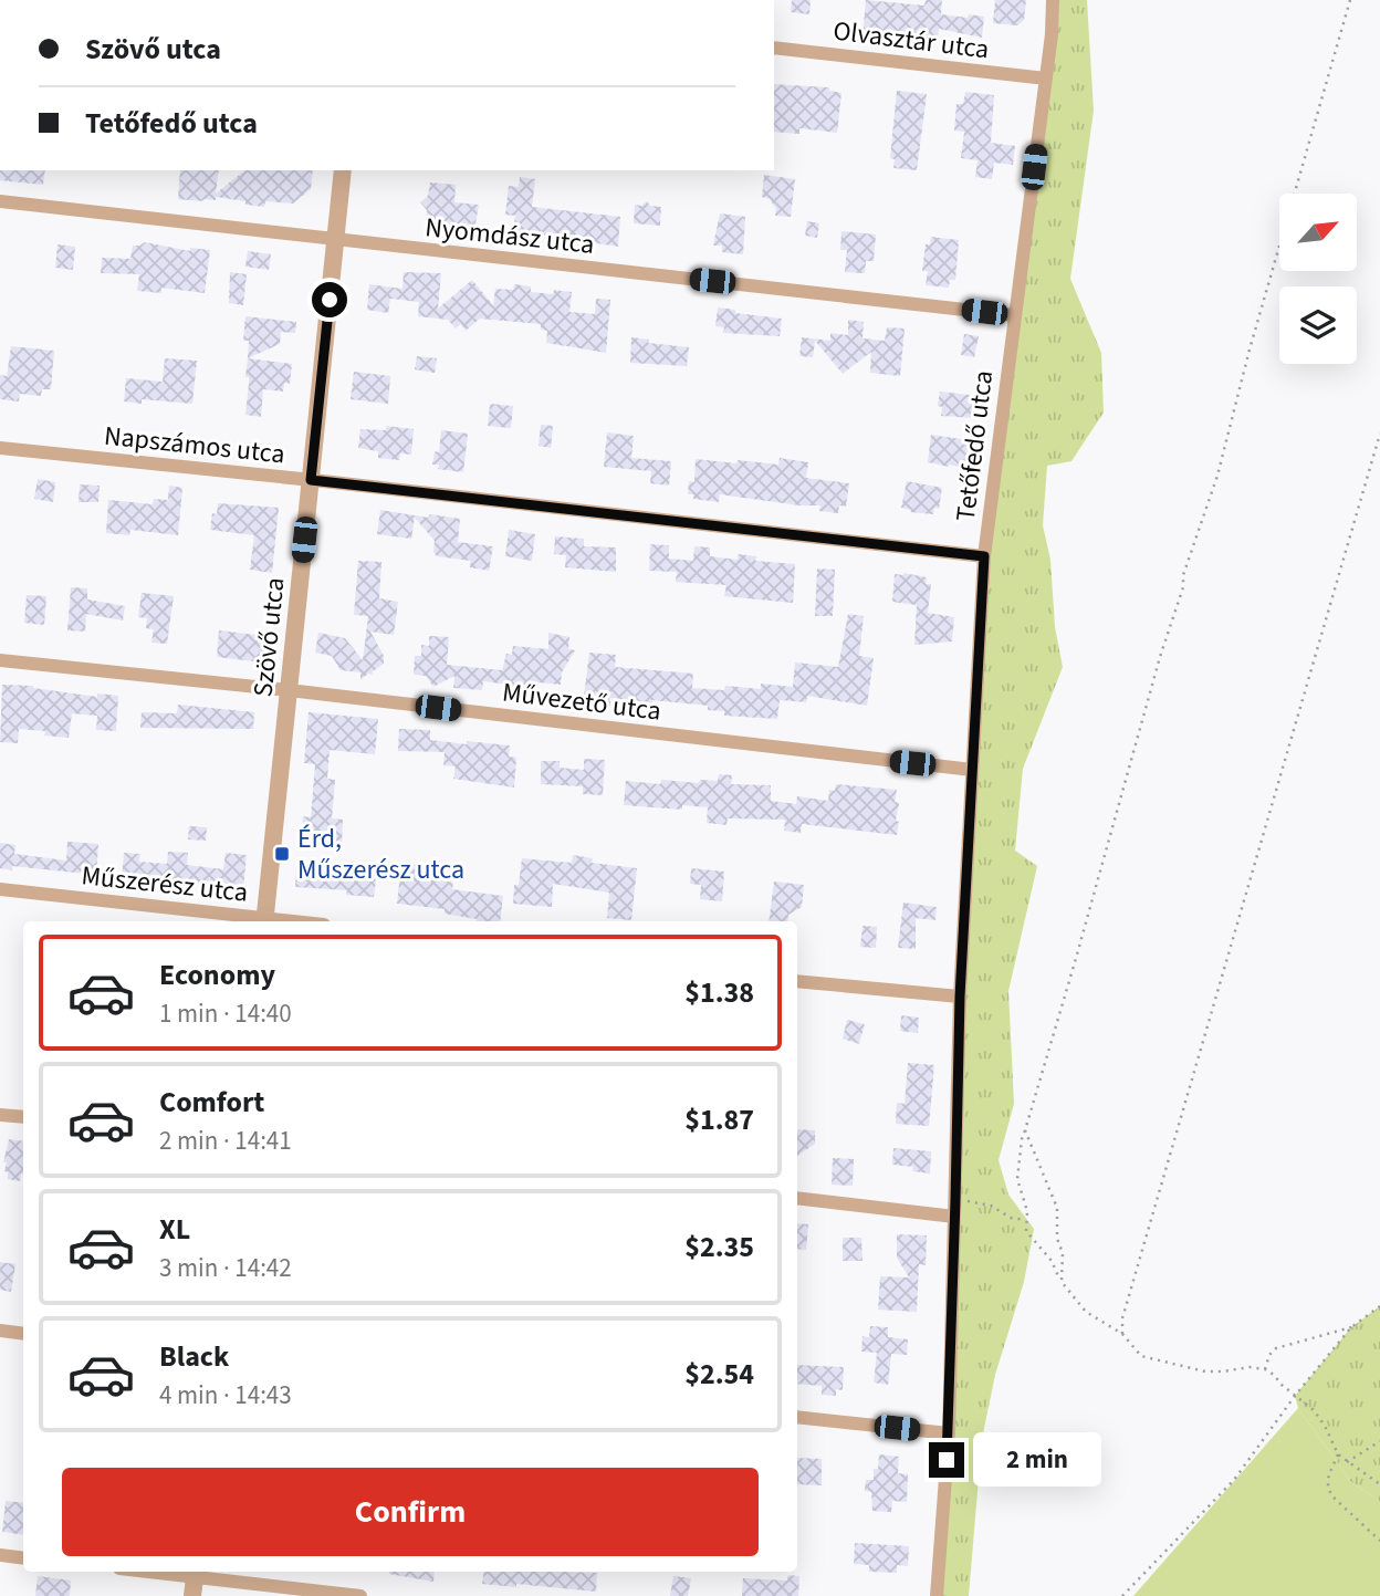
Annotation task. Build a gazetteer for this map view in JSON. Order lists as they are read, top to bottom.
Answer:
{
  "streets": {
    "street": [
      "Olvasztár utca",
      "Nyomdász utca",
      "Napszámos utca",
      "Tetőfedő utca",
      "Szövő utca",
      "Művezető utca",
      "Műszerész utca"
    ]
  },
  "crossings": [
    ["Olvasztár utca", "Tetőfedő utca"],
    ["Nyomdász utca", "Tetőfedő utca"],
    ["Nyomdász utca", "Szövő utca"],
    ["Napszámos utca", "Tetőfedő utca"],
    ["Napszámos utca", "Szövő utca"],
    ["Tetőfedő utca", "Művezető utca"],
    ["Szövő utca", "Művezető utca"],
    ["Szövő utca", "Műszerész utca"]
  ],
  "places": {
    "transit": ["Érd, Műszerész utca"]
  },
  "north": "top right",
  "page": {
    "banner": ["Szövő utca", "Tetőfedő utca"],
    "list": [
      {
        "name": "Economy",
        "note": "1 min · 14:40",
        "value": "$1.38"
      },
      {
        "name": "Comfort",
        "note": "2 min · 14:41",
        "value": "$1.87"
      },
      {
        "name": "XL",
        "note": "3 min · 14:42",
        "value": "$2.35"
      },
      {
        "name": "Black",
        "note": "4 min · 14:43",
        "value": "$2.54"
      }
    ],
    "bubble": "2 min",
    "buttons": "Confirm"
  }
}
